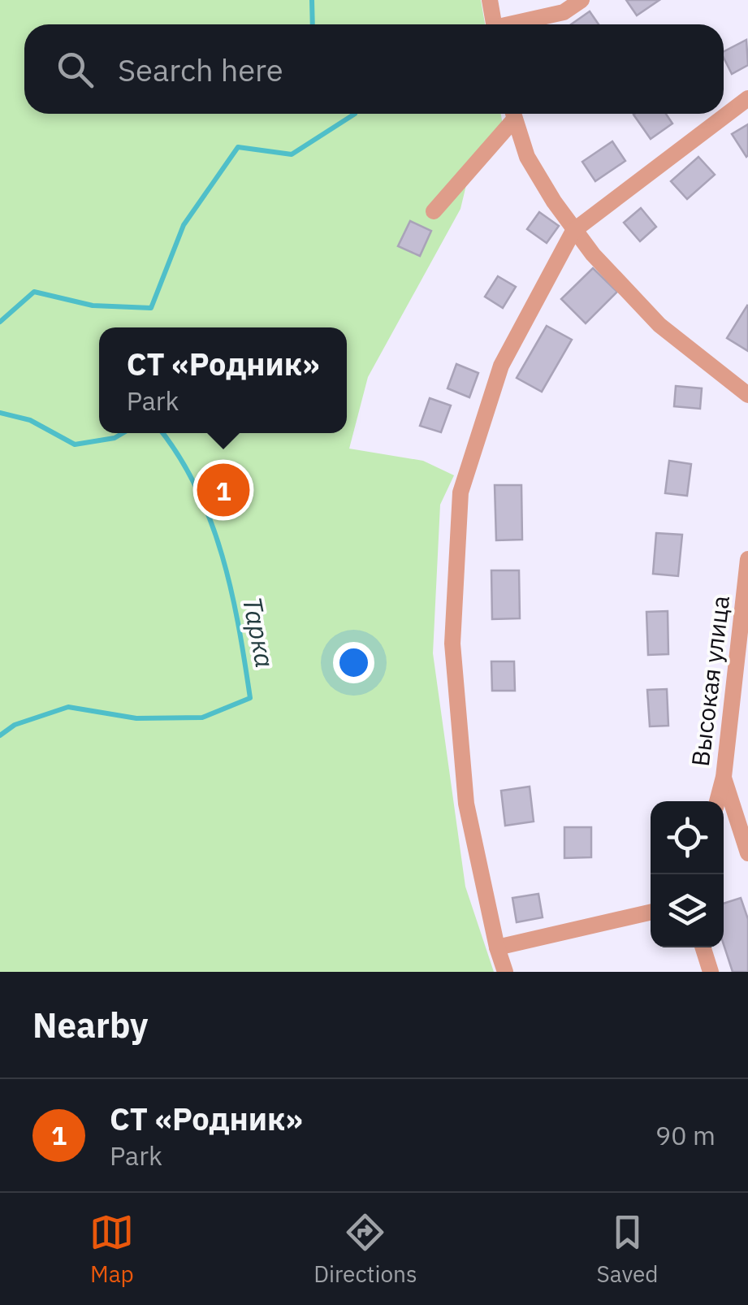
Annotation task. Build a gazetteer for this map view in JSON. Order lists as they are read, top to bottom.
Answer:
{
  "streets": {
    "street": ["Высокая улица"]
  },
  "water": ["Тарка"],
  "page": {
    "search": "Search here",
    "popup": ["СТ «Родник»", "Park"],
    "pins": "1",
    "heading": "Nearby",
    "list": [
      {
        "mark": "1",
        "name": "СТ «Родник»",
        "note": "Park",
        "value": "90 m"
      }
    ],
    "nav": ["Map", "Directions", "Saved"]
  }
}
